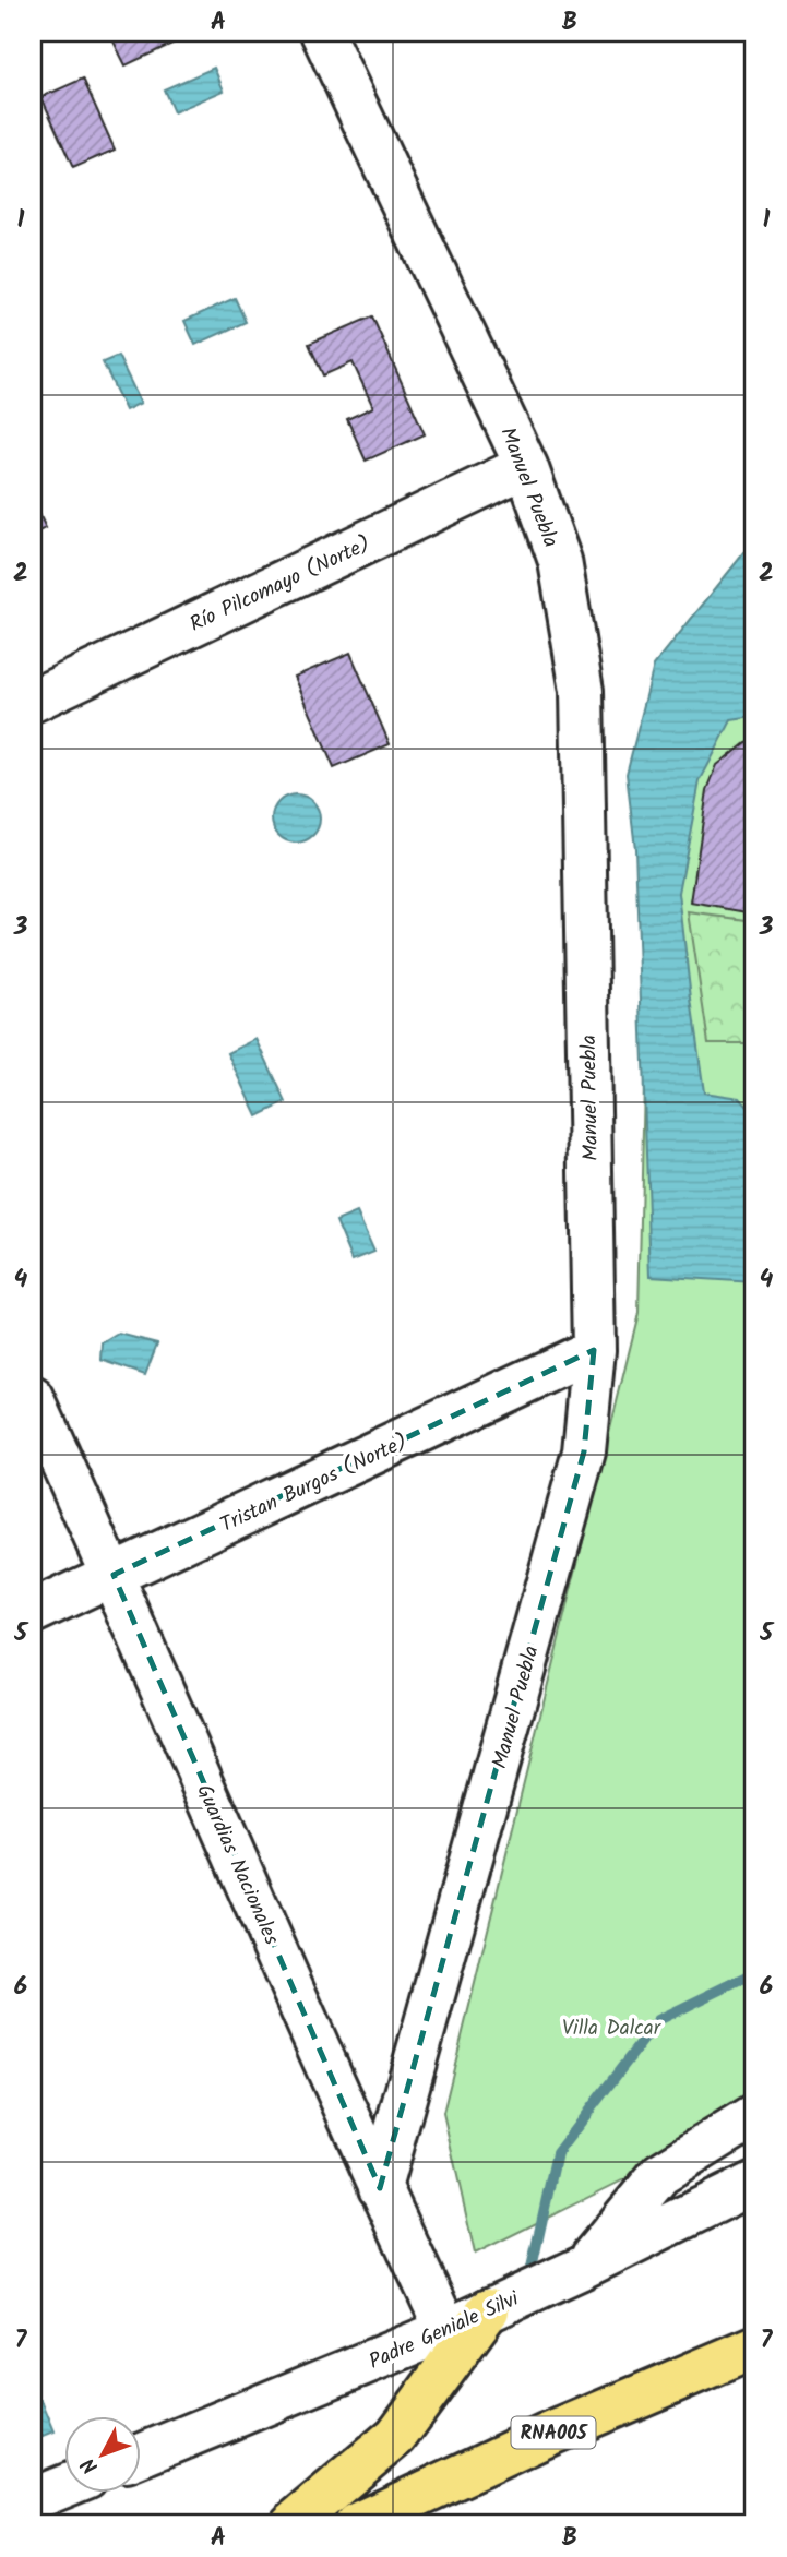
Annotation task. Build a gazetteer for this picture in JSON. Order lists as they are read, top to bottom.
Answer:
{
  "streets": {
    "highway": ["RNA005"],
    "street": [
      "Manuel Puebla",
      "Río Pilcomayo (Norte)",
      "Tristan Burgos (Norte)",
      "Guardias Nacionales",
      "Padre Geniale Silvi"
    ]
  },
  "crossings": [
    ["Manuel Puebla", "Río Pilcomayo (Norte)"],
    ["Manuel Puebla", "Tristan Burgos (Norte)"],
    ["Manuel Puebla", "Guardias Nacionales"],
    ["Tristan Burgos (Norte)", "Guardias Nacionales"],
    ["Guardias Nacionales", "Padre Geniale Silvi"]
  ],
  "parks": ["Villa Dalcar"],
  "north": "bottom left",
  "grid": {
    "columns": ["A", "B"],
    "rows": [
      "1",
      "2",
      "3",
      "4",
      "5",
      "6",
      "7"
    ]
  }
}
